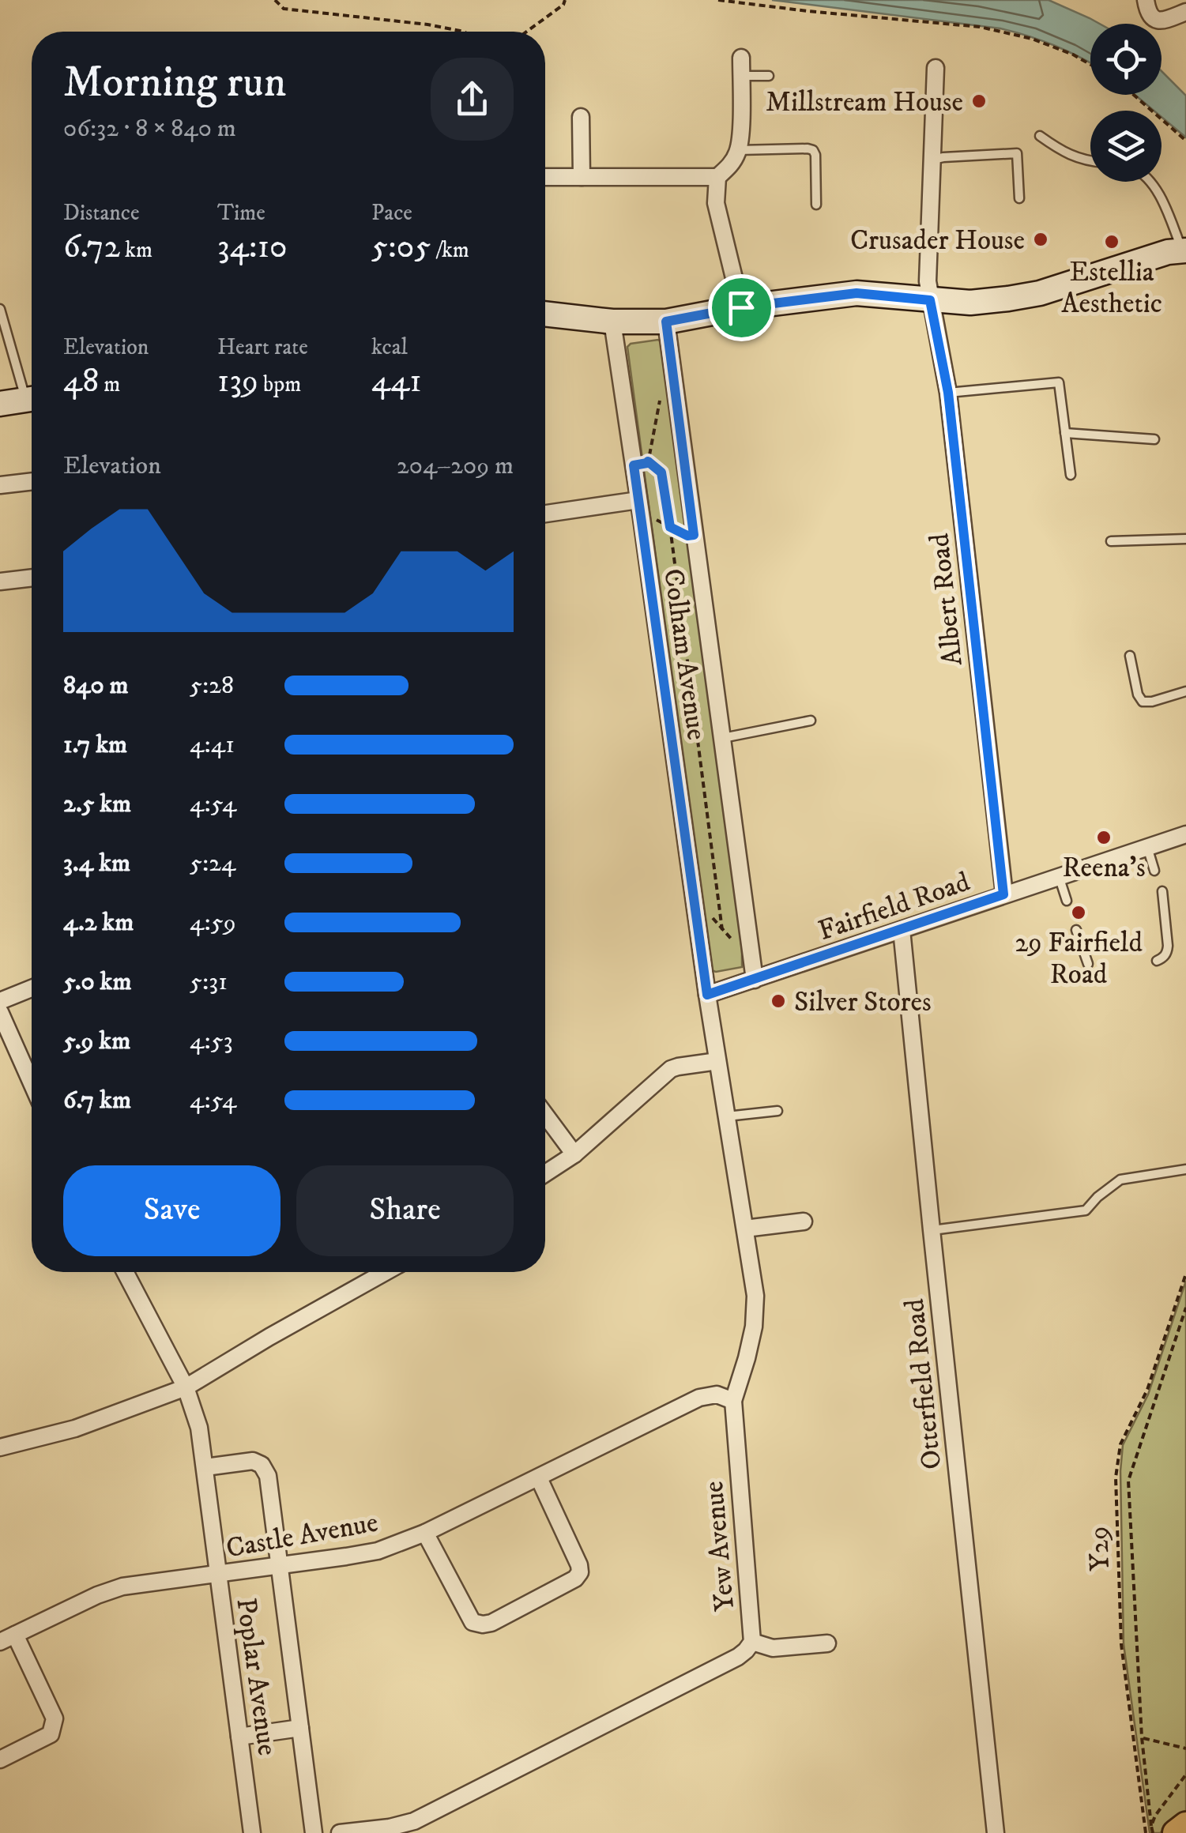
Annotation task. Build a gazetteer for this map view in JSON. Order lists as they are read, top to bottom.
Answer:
{
  "streets": {
    "street": [
      "Albert Road",
      "Colham Avenue",
      "Fairfield Road",
      "Otterfield Road",
      "Castle Avenue",
      "Yew Avenue",
      "Poplar Avenue"
    ],
    "path": ["Y29"]
  },
  "crossings": [
    ["Albert Road", "Fairfield Road"],
    ["Colham Avenue", "Fairfield Road"],
    ["Colham Avenue", "Yew Avenue"],
    ["Fairfield Road", "Otterfield Road"],
    ["Fairfield Road", "Yew Avenue"],
    ["Castle Avenue", "Yew Avenue"],
    ["Castle Avenue", "Poplar Avenue"]
  ],
  "places": [
    "Millstream House",
    "Crusader House",
    "Estellia Aesthetic",
    "Reena's",
    "29 Fairfield Road",
    "Silver Stores"
  ],
  "page": {
    "heading": ["Morning run", "06:32 · 8 × 840 m"],
    "stats": [
      ["Distance", "6.72 km"],
      ["Time", "34:10"],
      ["Pace", "5:05 /km"],
      ["Elevation", "48 m"],
      ["Heart rate", "139 bpm"],
      ["kcal", "441"]
    ],
    "chart": ["Elevation", "204–209 m"],
    "list": [
      {
        "name": "840 m",
        "note": "5:28"
      },
      {
        "name": "1.7 km",
        "note": "4:41"
      },
      {
        "name": "2.5 km",
        "note": "4:54"
      },
      {
        "name": "3.4 km",
        "note": "5:24"
      },
      {
        "name": "4.2 km",
        "note": "4:59"
      },
      {
        "name": "5.0 km",
        "note": "5:31"
      },
      {
        "name": "5.9 km",
        "note": "4:53"
      },
      {
        "name": "6.7 km",
        "note": "4:54"
      }
    ],
    "buttons": ["Save", "Share"]
  }
}
